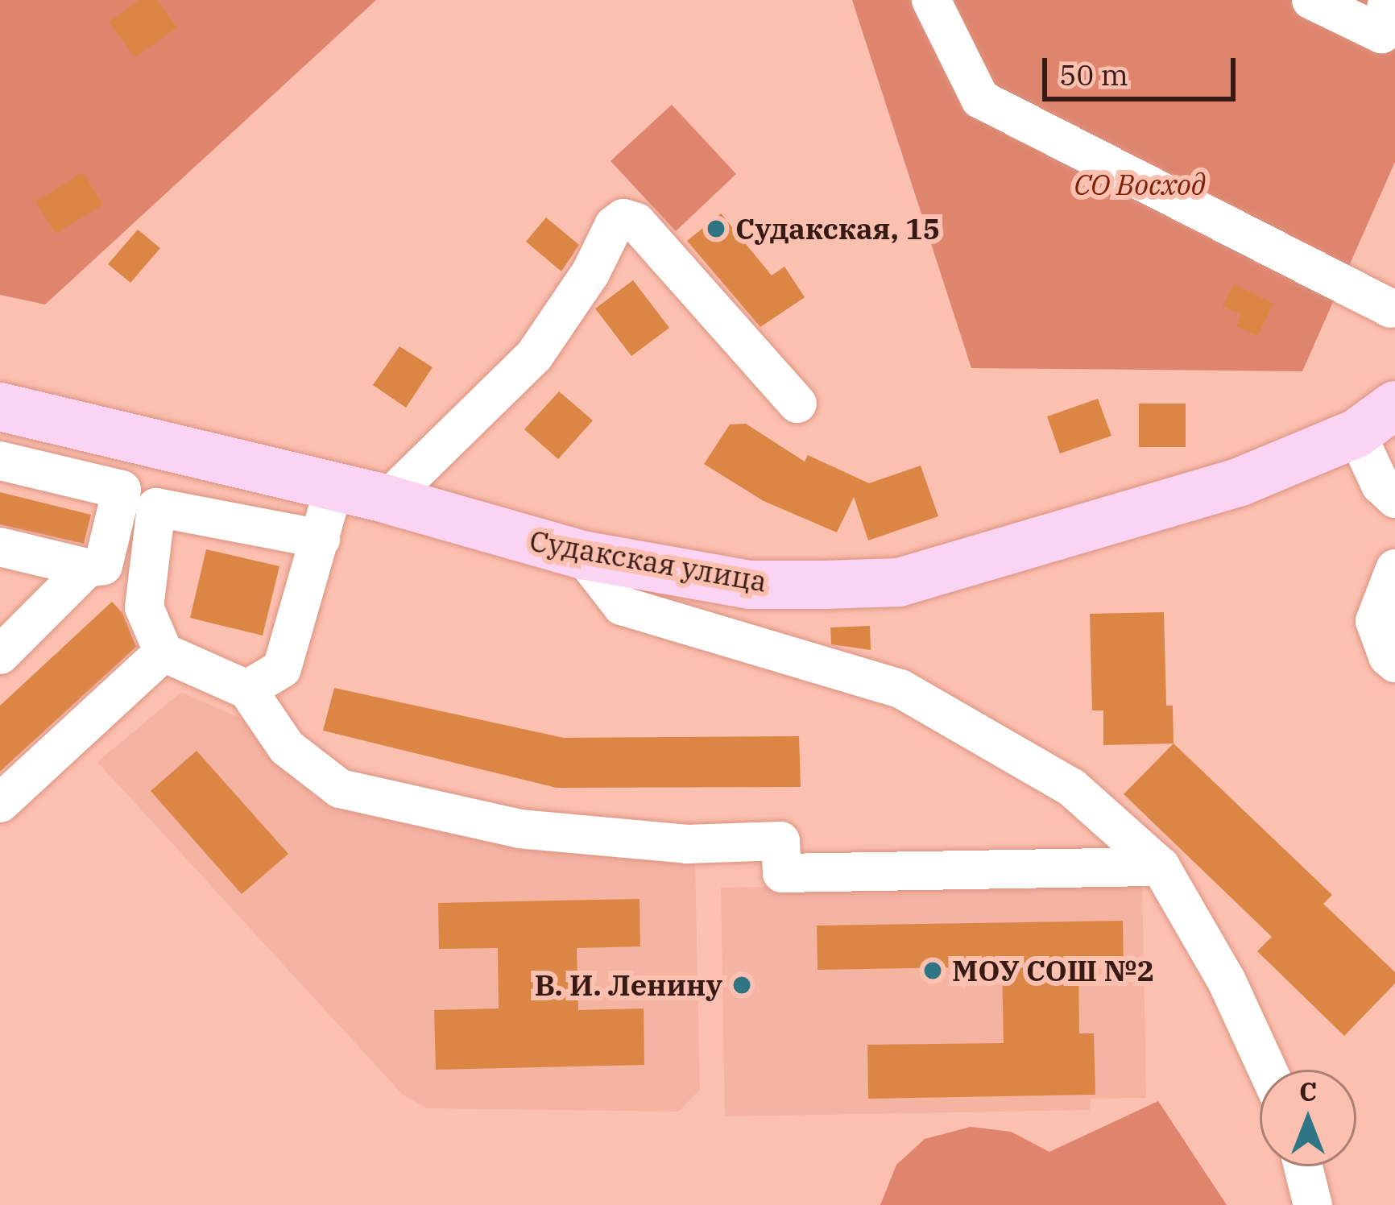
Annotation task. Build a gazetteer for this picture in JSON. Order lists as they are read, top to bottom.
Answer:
{
  "streets": {
    "main road": ["Судакская улица"]
  },
  "parks": ["СО Восход"],
  "places": ["Судакская, 15", "МОУ СОШ №2", "В. И. Ленину"],
  "scale_bar": "50 m",
  "north": "top"
}
